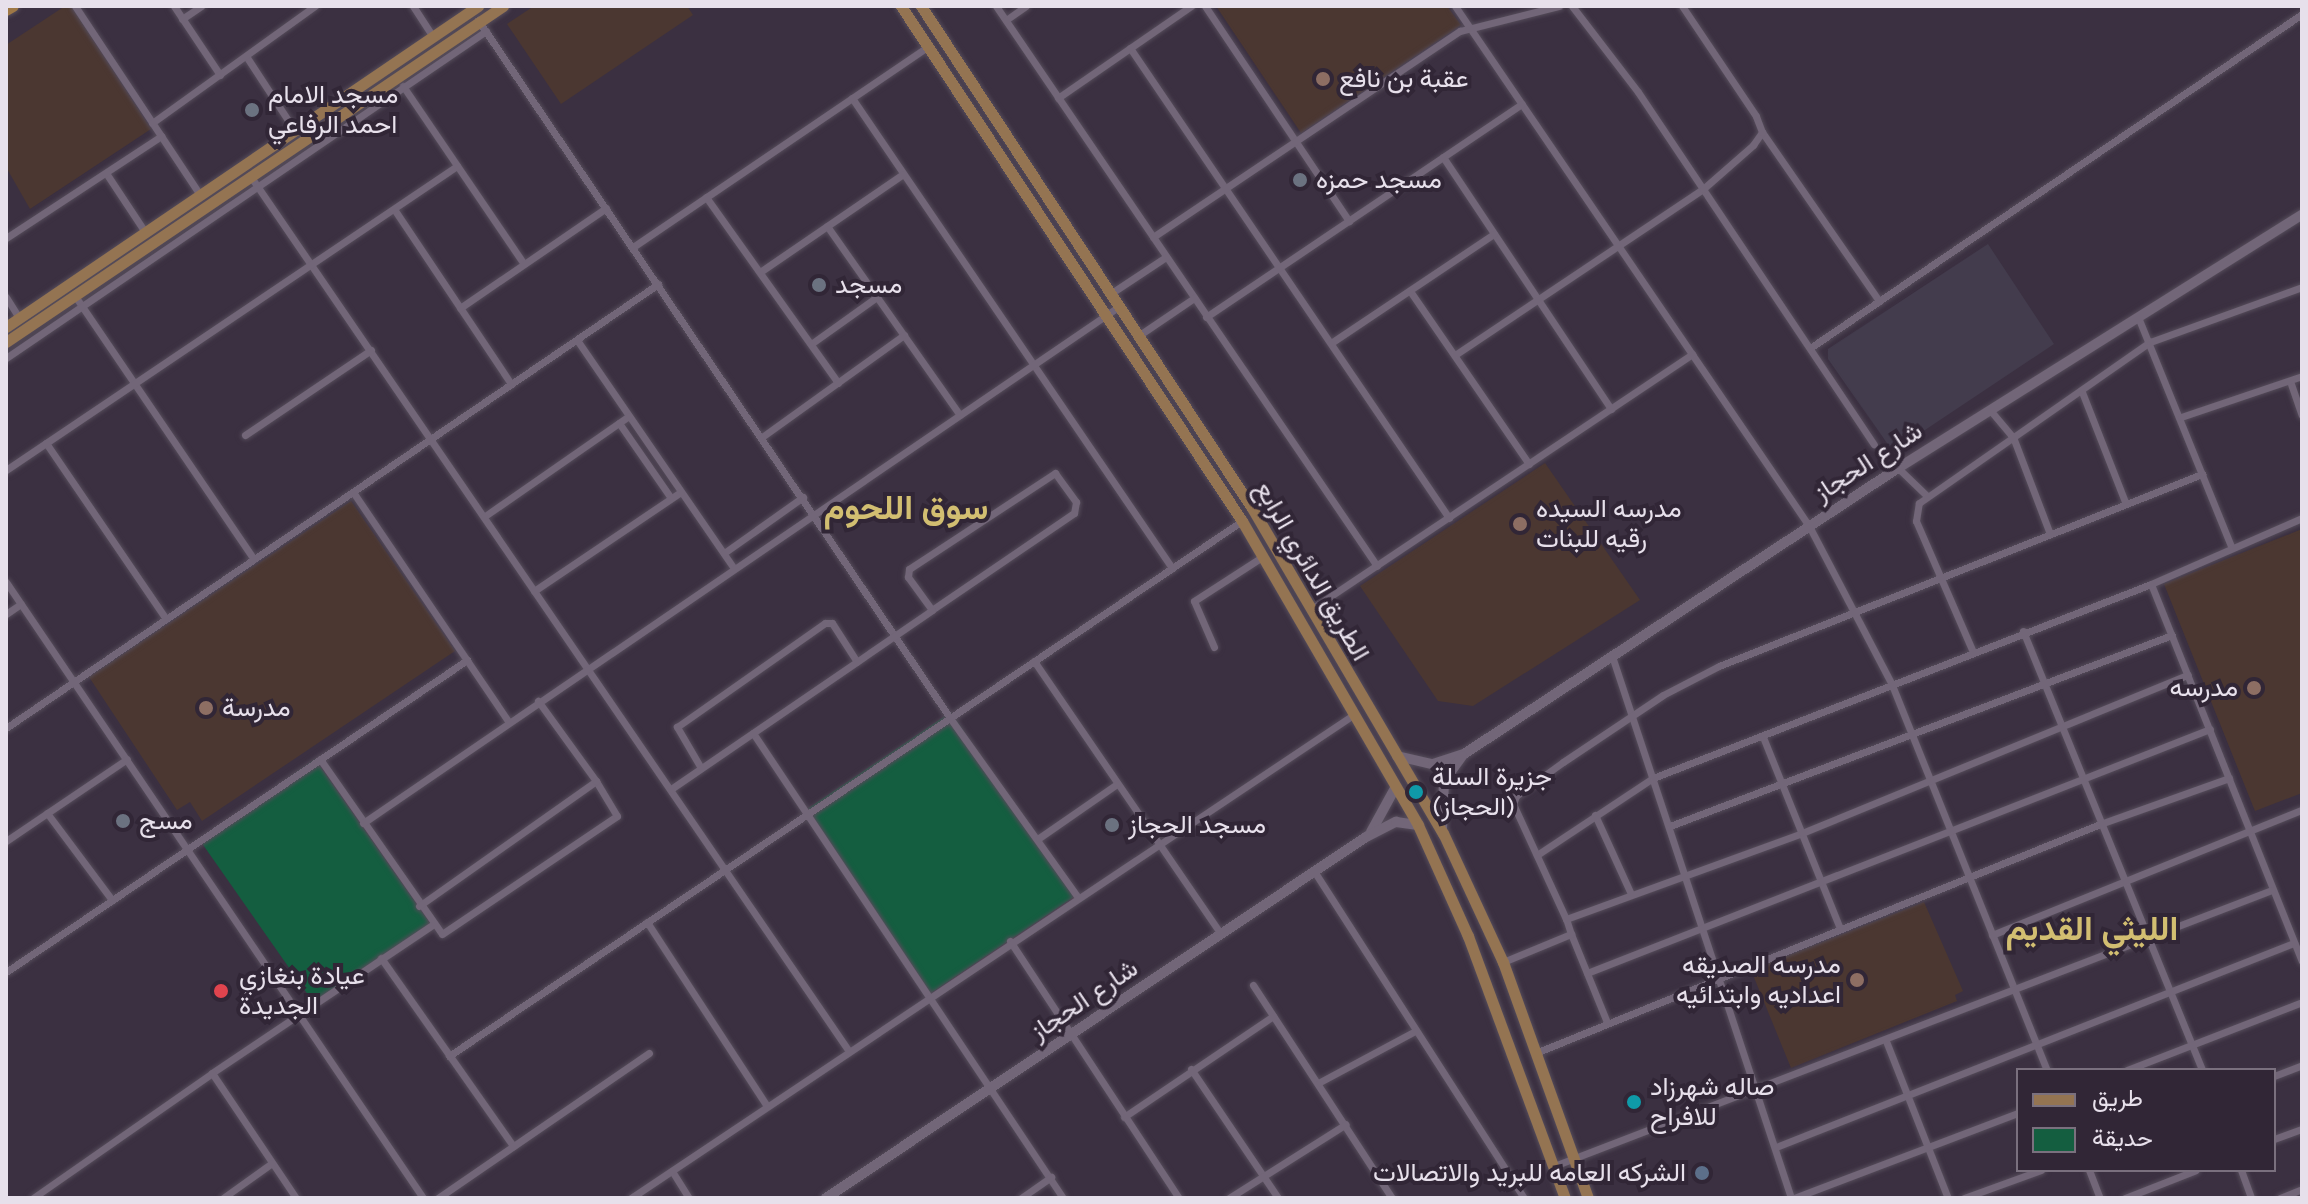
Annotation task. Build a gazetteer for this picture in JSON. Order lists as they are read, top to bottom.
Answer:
{
  "streets": {
    "main road": ["شارع الحجاز", "الطريق الدائري الرابع"]
  },
  "crossings": [
    ["شارع الحجاز", "الطريق الدائري الرابع"]
  ],
  "districts": ["سوق اللحوم", "الليثي القديم"],
  "places": [
    "عقبة بن نافع",
    "مسجد الامام احمد الرفاعي",
    "مسجد حمزه",
    "مسجد",
    "مدرسه السيده رقيه للبنات",
    "مدرسه",
    "مدرسة",
    "جزيرة السلة (الحجاز)",
    "مسج",
    "مسجد الحجاز",
    "مدرسه الصديقه اعداديه وابتدائيه",
    "عيادة بنغازي الجديدة",
    "صاله شهرزاد للافراح",
    "الشركه العامه للبريد والاتصالات"
  ],
  "legend": ["طريق", "حديقة"]
}
